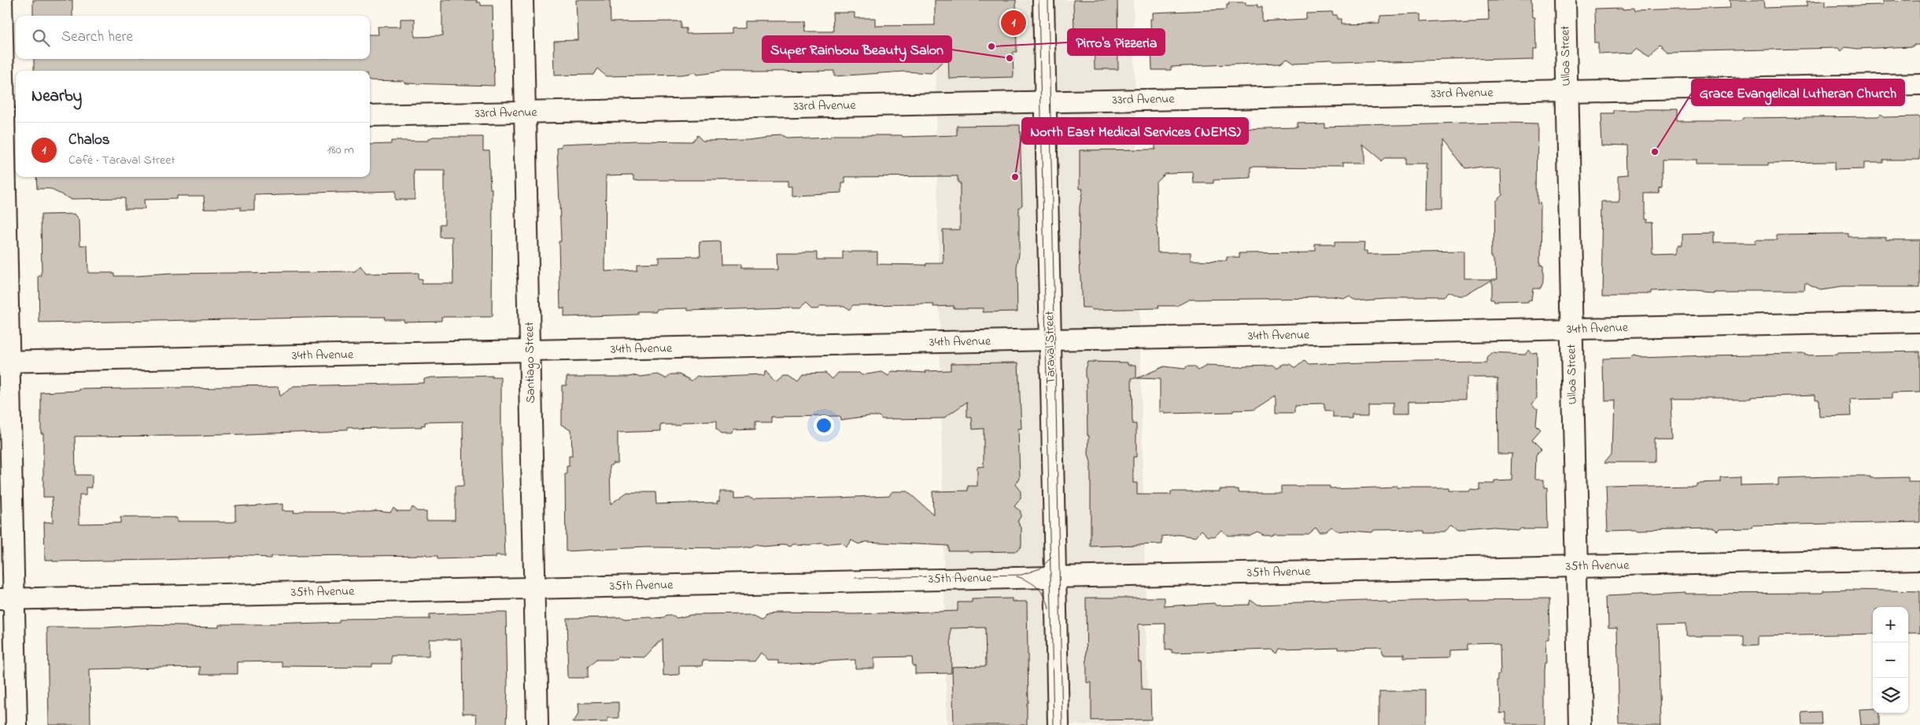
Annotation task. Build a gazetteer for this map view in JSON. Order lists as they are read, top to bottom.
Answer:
{
  "streets": {
    "street": [
      "Ulloa Street",
      "33rd Avenue",
      "34th Avenue",
      "Taraval Street",
      "Santiago Street",
      "35th Avenue"
    ]
  },
  "crossings": [
    ["Ulloa Street", "33rd Avenue"],
    ["Ulloa Street", "34th Avenue"],
    ["Ulloa Street", "35th Avenue"],
    ["33rd Avenue", "Taraval Street"],
    ["33rd Avenue", "Santiago Street"],
    ["34th Avenue", "Taraval Street"],
    ["34th Avenue", "Santiago Street"],
    ["Taraval Street", "35th Avenue"],
    ["Santiago Street", "35th Avenue"]
  ],
  "places": [
    "Pirro's Pizzeria",
    "Super Rainbow Beauty Salon",
    "Grace Evangelical Lutheran Church",
    "North East Medical Services (NEMS)"
  ],
  "page": {
    "pins": "1",
    "search": "Search here",
    "heading": "Nearby",
    "list": [
      {
        "mark": "1",
        "name": "Chalos",
        "note": "Café · Taraval Street",
        "value": "180 m"
      }
    ],
    "map_buttons": ["+", "−"]
  }
}
